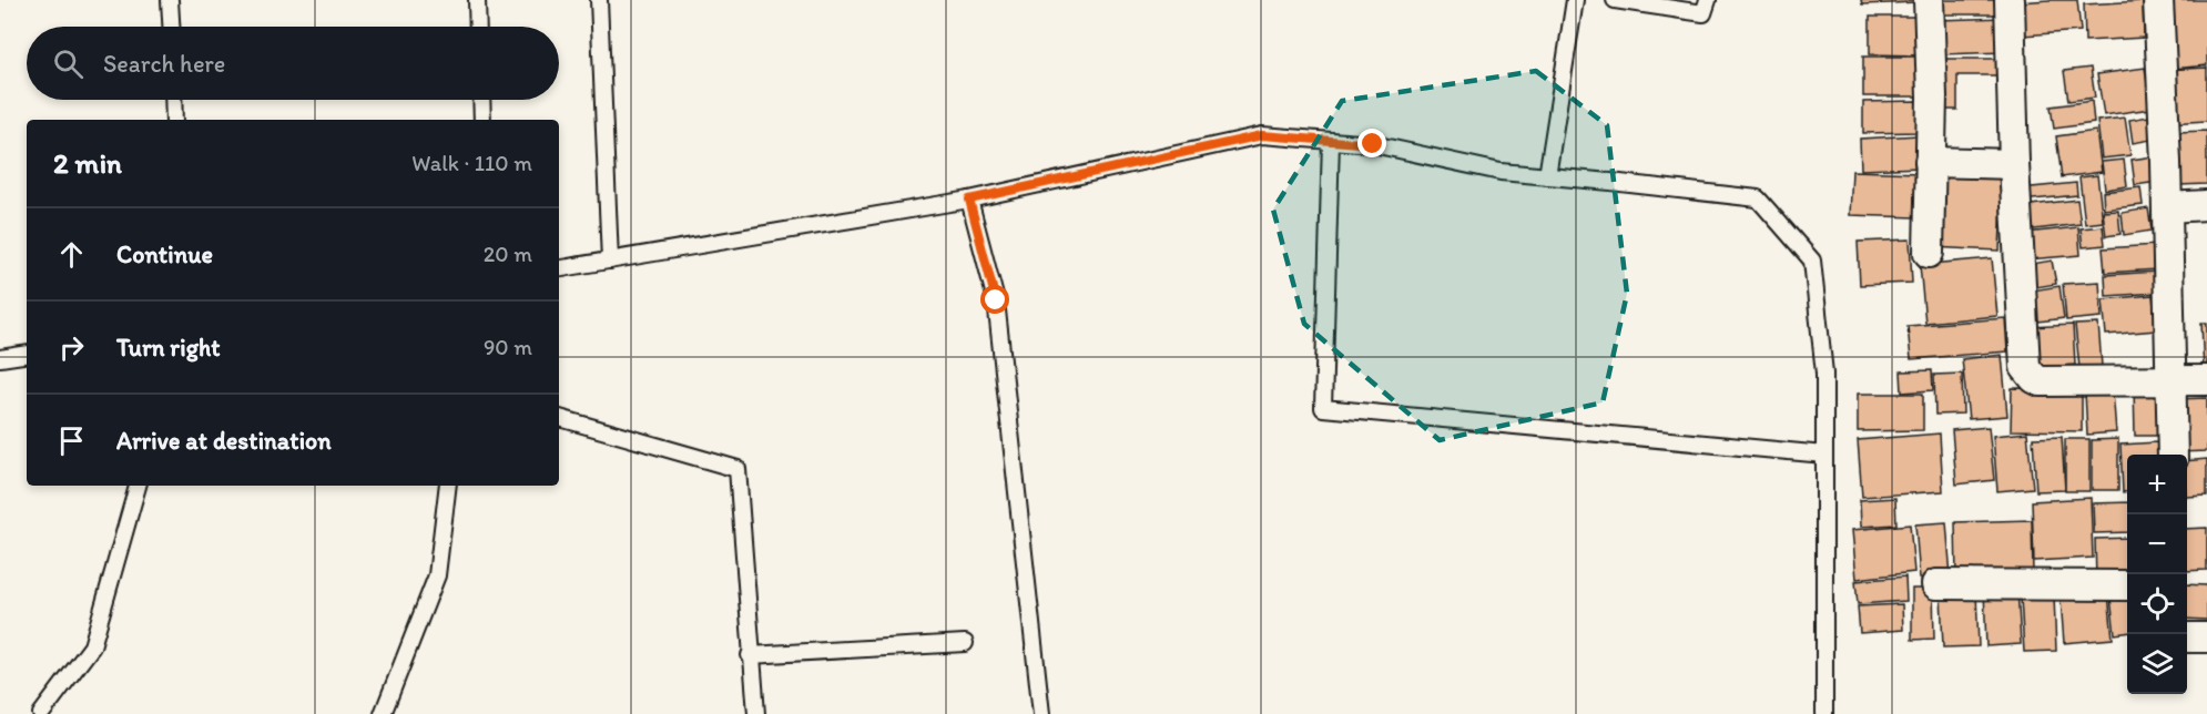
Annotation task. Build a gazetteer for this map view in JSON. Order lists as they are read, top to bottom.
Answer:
{
  "page": {
    "search": "Search here",
    "heading": ["2 min", "Walk · 110 m"],
    "list": [
      ["Continue", "20 m"],
      ["Turn right", "90 m"],
      "Arrive at destination"
    ],
    "map_buttons": ["+", "−"]
  }
}
